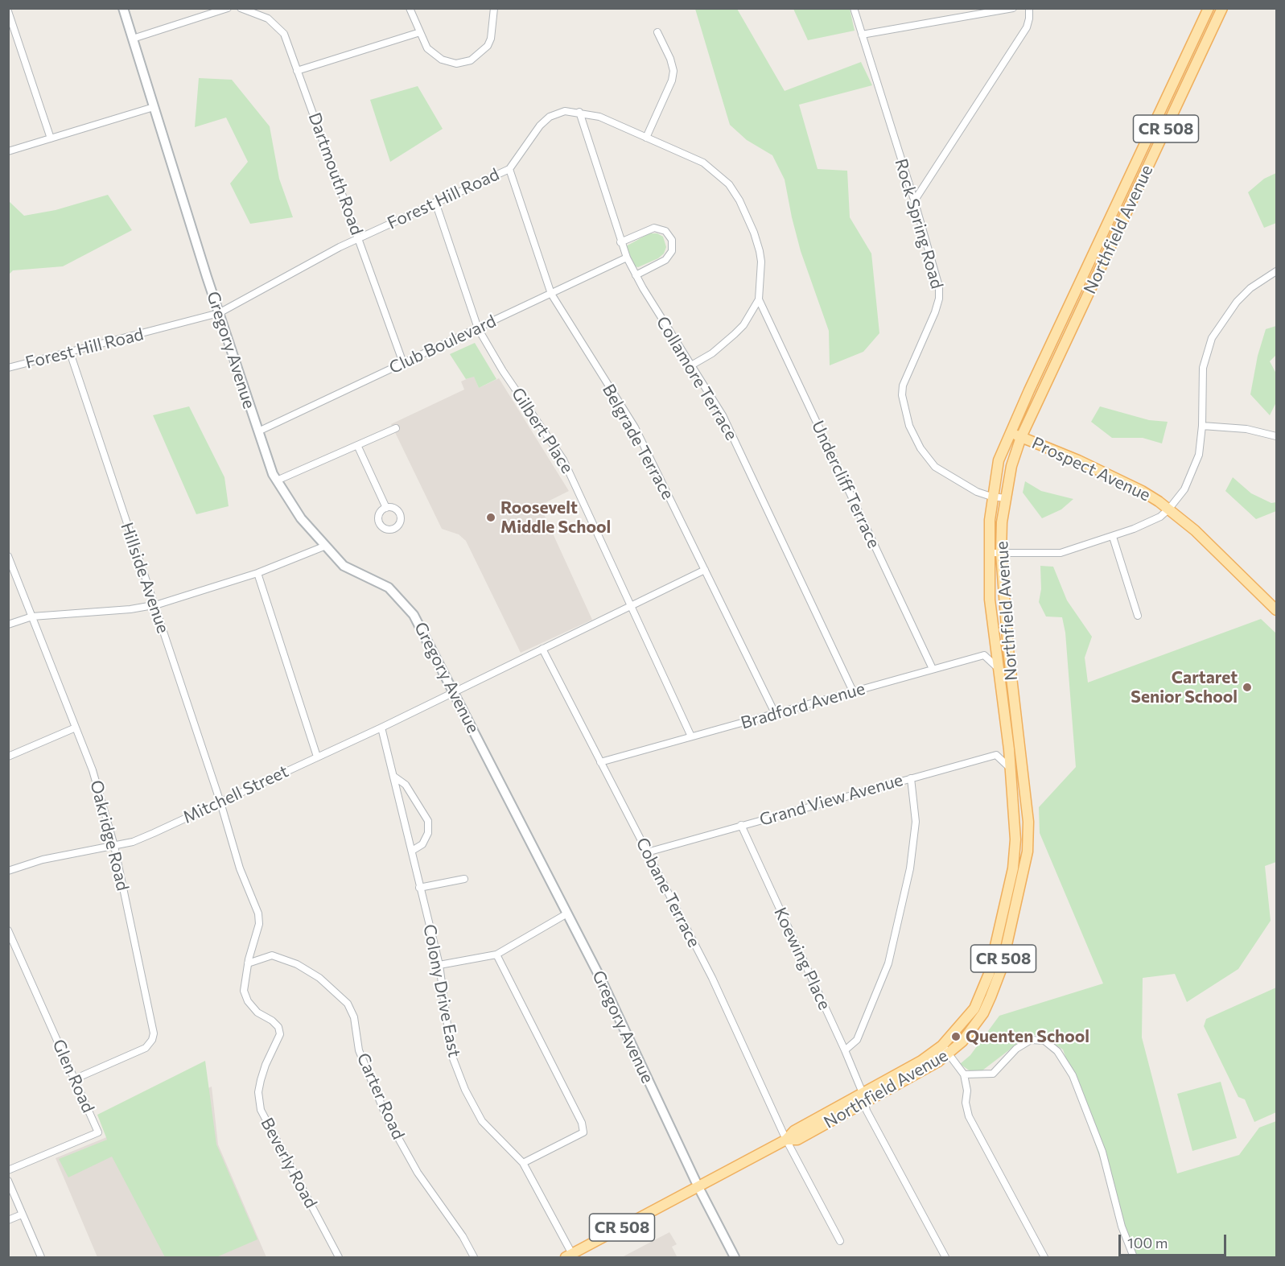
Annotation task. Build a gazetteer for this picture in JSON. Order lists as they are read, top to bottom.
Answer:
{
  "streets": {
    "main road": [
      "CR 508",
      "Northfield Avenue",
      "Gregory Avenue",
      "Prospect Avenue"
    ],
    "street": [
      "Dartmouth Road",
      "Forest Hill Road",
      "Rock Spring Road",
      "Club Boulevard",
      "Collamore Terrace",
      "Gilbert Place",
      "Belgrade Terrace",
      "Undercliff Terrace",
      "Hillside Avenue",
      "Bradford Avenue",
      "Mitchell Street",
      "Grand View Avenue",
      "Oakridge Road",
      "Cobane Terrace",
      "Koewing Place",
      "Colony Drive East",
      "Glen Road",
      "Carter Road",
      "Beverly Road"
    ]
  },
  "crossings": [
    ["Dartmouth Road", "Forest Hill Road"],
    ["Dartmouth Road", "Club Boulevard"],
    ["Forest Hill Road", "Gregory Avenue"],
    ["Forest Hill Road", "Collamore Terrace"],
    ["Forest Hill Road", "Gilbert Place"],
    ["Forest Hill Road", "Belgrade Terrace"],
    ["Forest Hill Road", "Undercliff Terrace"],
    ["Forest Hill Road", "Hillside Avenue"],
    ["Rock Spring Road", "Northfield Avenue"],
    ["Northfield Avenue", "Gregory Avenue"],
    ["Northfield Avenue", "Prospect Avenue"],
    ["Northfield Avenue", "Bradford Avenue"],
    ["Northfield Avenue", "Grand View Avenue"],
    ["Northfield Avenue", "Cobane Terrace"],
    ["Northfield Avenue", "Koewing Place"],
    ["Northfield Avenue", "Colony Drive East"],
    ["Club Boulevard", "Gregory Avenue"],
    ["Club Boulevard", "Collamore Terrace"],
    ["Club Boulevard", "Gilbert Place"],
    ["Club Boulevard", "Belgrade Terrace"],
    ["Gregory Avenue", "Mitchell Street"],
    ["Collamore Terrace", "Bradford Avenue"],
    ["Gilbert Place", "Bradford Avenue"],
    ["Gilbert Place", "Mitchell Street"],
    ["Belgrade Terrace", "Bradford Avenue"],
    ["Belgrade Terrace", "Mitchell Street"],
    ["Undercliff Terrace", "Bradford Avenue"],
    ["Hillside Avenue", "Mitchell Street"],
    ["Hillside Avenue", "Beverly Road"],
    ["Bradford Avenue", "Cobane Terrace"],
    ["Mitchell Street", "Oakridge Road"],
    ["Mitchell Street", "Cobane Terrace"],
    ["Mitchell Street", "Colony Drive East"],
    ["Mitchell Street", "Beverly Road"],
    ["Grand View Avenue", "Cobane Terrace"],
    ["Grand View Avenue", "Koewing Place"],
    ["Oakridge Road", "Glen Road"],
    ["Carter Road", "Beverly Road"]
  ],
  "places": ["Roosevelt Middle School", "Cartaret Senior School", "Quenten School"],
  "scale_bar": "100 m"
}
